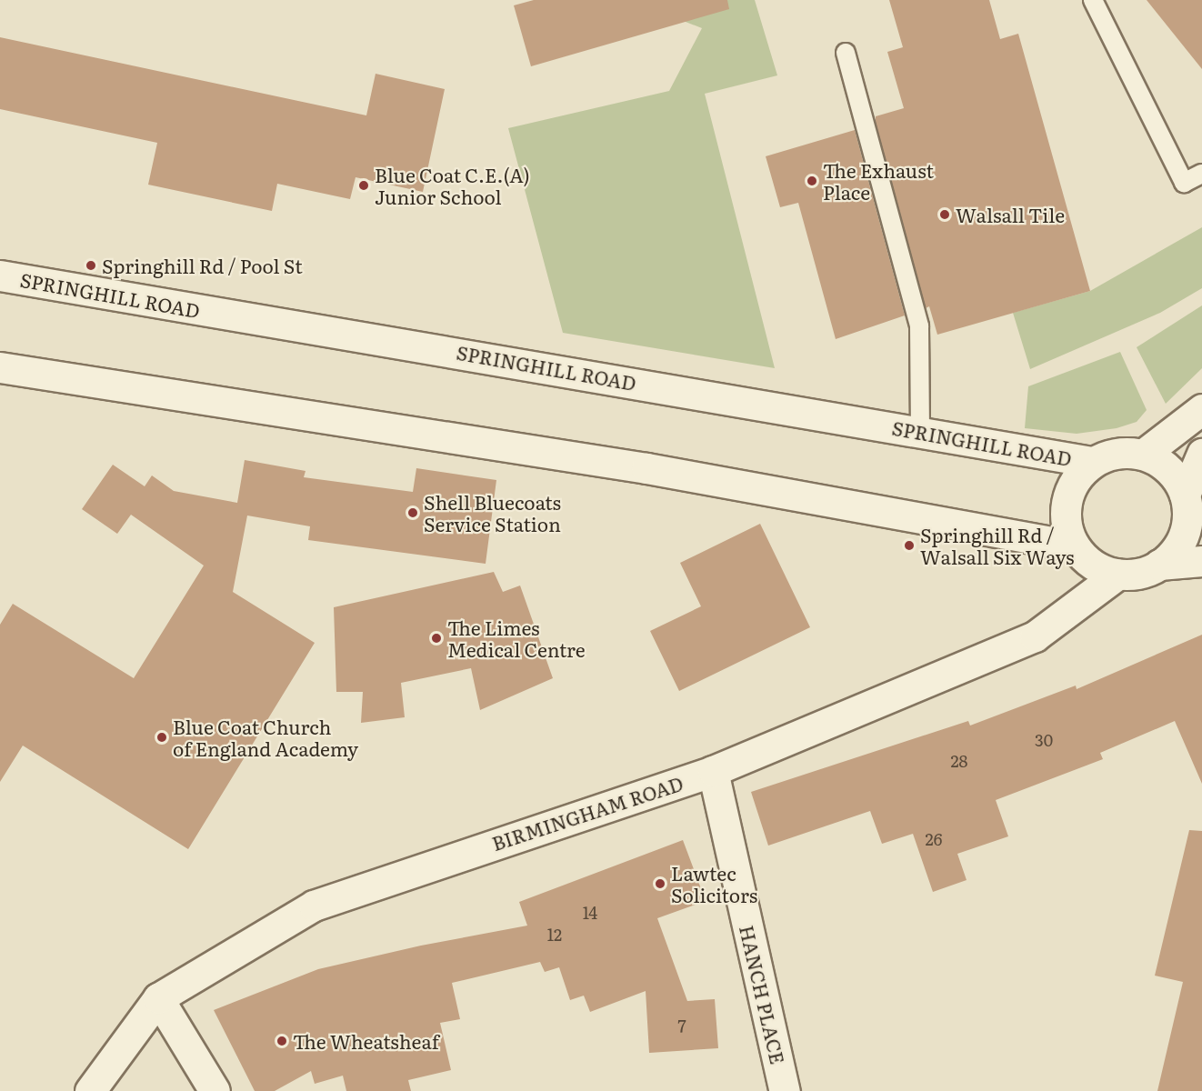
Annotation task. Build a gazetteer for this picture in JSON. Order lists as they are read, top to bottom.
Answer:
{
  "streets": {
    "street": ["SPRINGHILL ROAD", "BIRMINGHAM ROAD", "HANCH PLACE"]
  },
  "crossings": [
    ["SPRINGHILL ROAD", "BIRMINGHAM ROAD"],
    ["BIRMINGHAM ROAD", "HANCH PLACE"]
  ],
  "places": [
    "The Exhaust Place",
    "Blue Coat C.E.(A) Junior School",
    "Walsall Tile",
    "Springhill Rd / Pool St",
    "Shell Bluecoats Service Station",
    "Springhill Rd / Walsall Six Ways",
    "The Limes Medical Centre",
    "Blue Coat Church of England Academy",
    "Lawtec Solicitors",
    "The Wheatsheaf"
  ],
  "house_numbers": [
    "30",
    "28",
    "26",
    "14",
    "12",
    "7"
  ]
}
